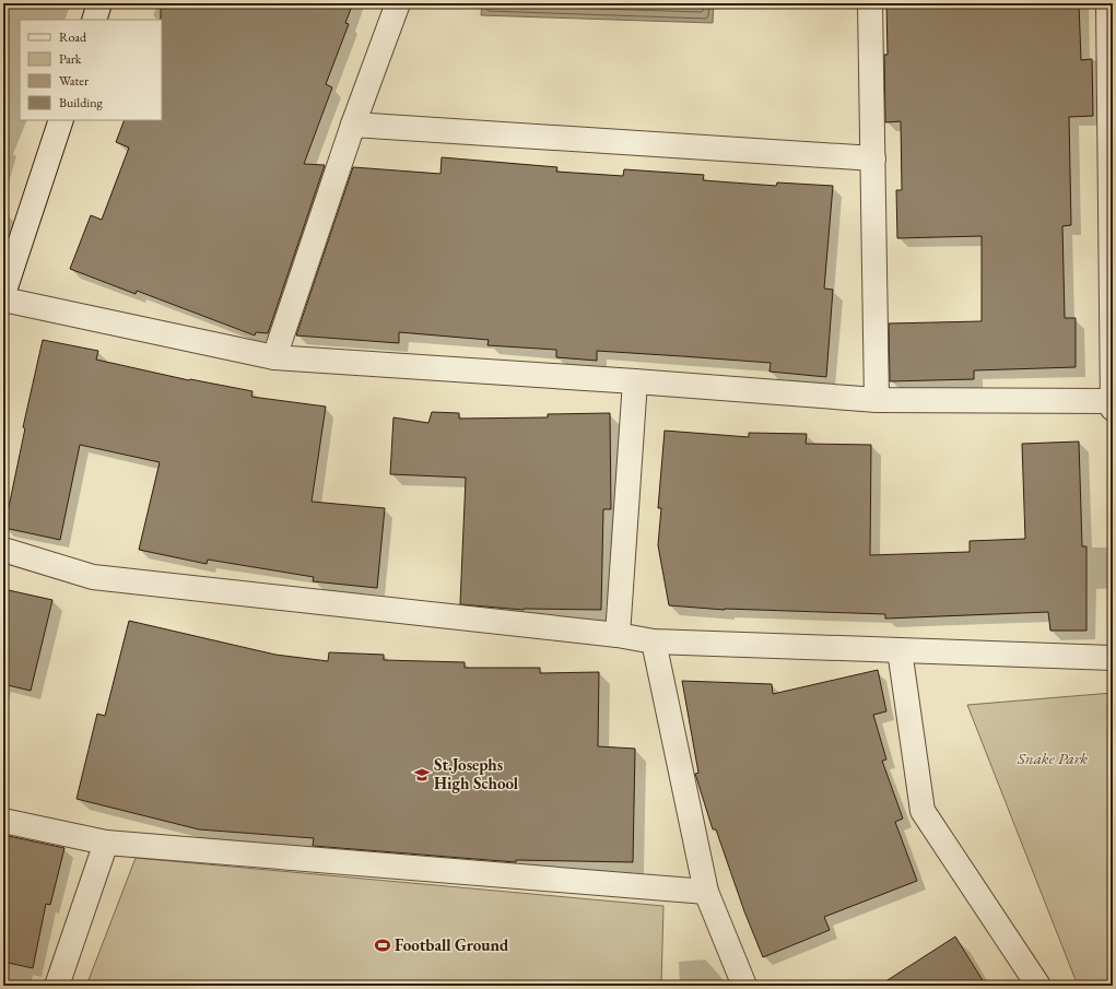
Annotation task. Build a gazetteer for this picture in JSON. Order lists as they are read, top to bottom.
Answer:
{
  "parks": ["Snake Park"],
  "places": {
    "school or university": ["St.Josephs High School"],
    "sports": ["Football Ground"]
  },
  "legend": [
    "Road",
    "Park",
    "Water",
    "Building"
  ]
}
